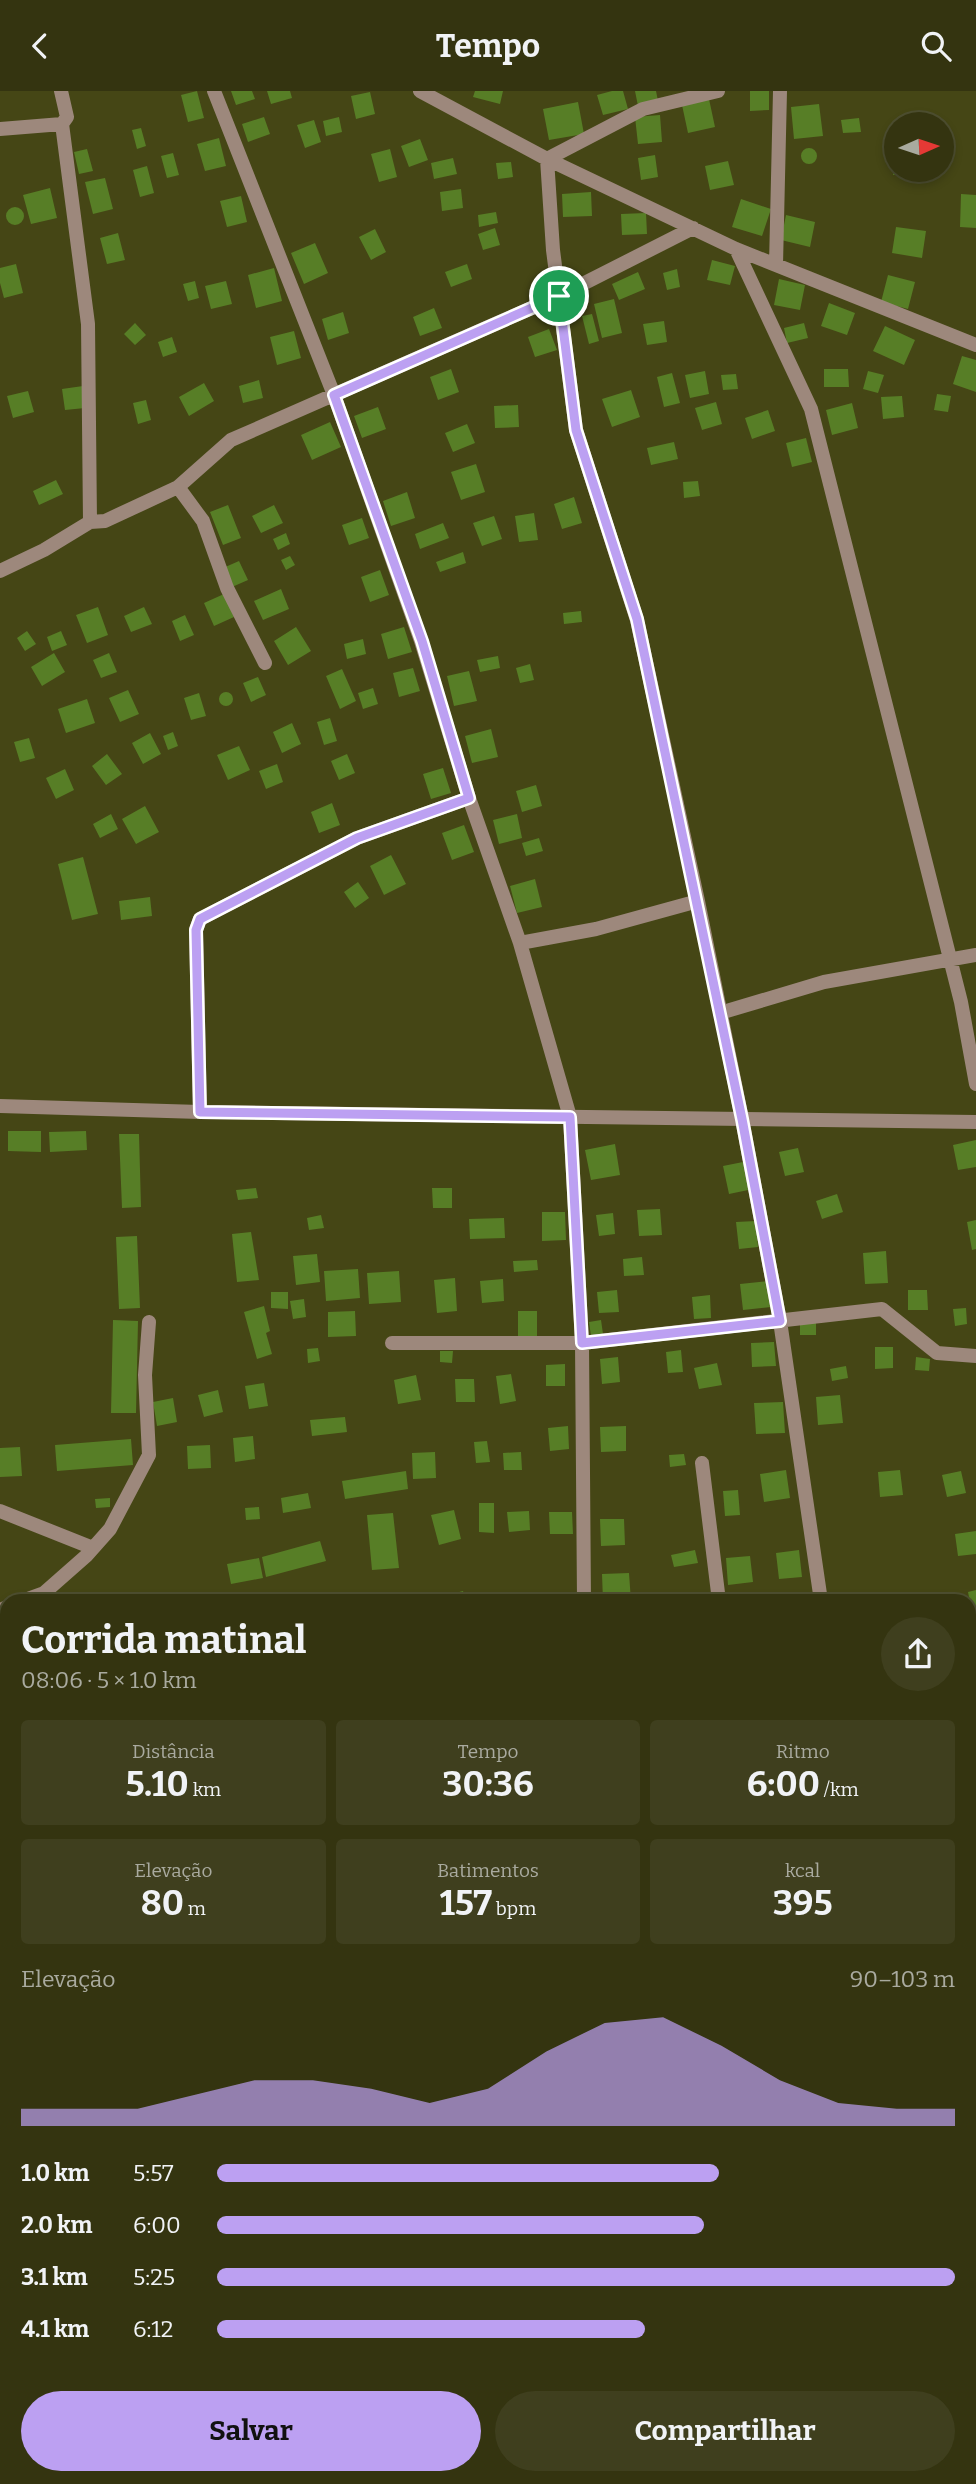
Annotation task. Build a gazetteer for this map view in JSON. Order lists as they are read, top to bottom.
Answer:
{
  "north": "right",
  "page": {
    "header": "Tempo",
    "heading": ["Corrida matinal", "08:06 · 5 × 1.0 km"],
    "stats": [
      ["Distância", "5.10 km"],
      ["Tempo", "30:36"],
      ["Ritmo", "6:00 /km"],
      ["Elevação", "80 m"],
      ["Batimentos", "157 bpm"],
      ["kcal", "395"]
    ],
    "chart": ["Elevação", "90–103 m"],
    "list": [
      {
        "name": "1.0 km",
        "note": "5:57"
      },
      {
        "name": "2.0 km",
        "note": "6:00"
      },
      {
        "name": "3.1 km",
        "note": "5:25"
      },
      {
        "name": "4.1 km",
        "note": "6:12"
      }
    ],
    "buttons": ["Salvar", "Compartilhar"]
  }
}
